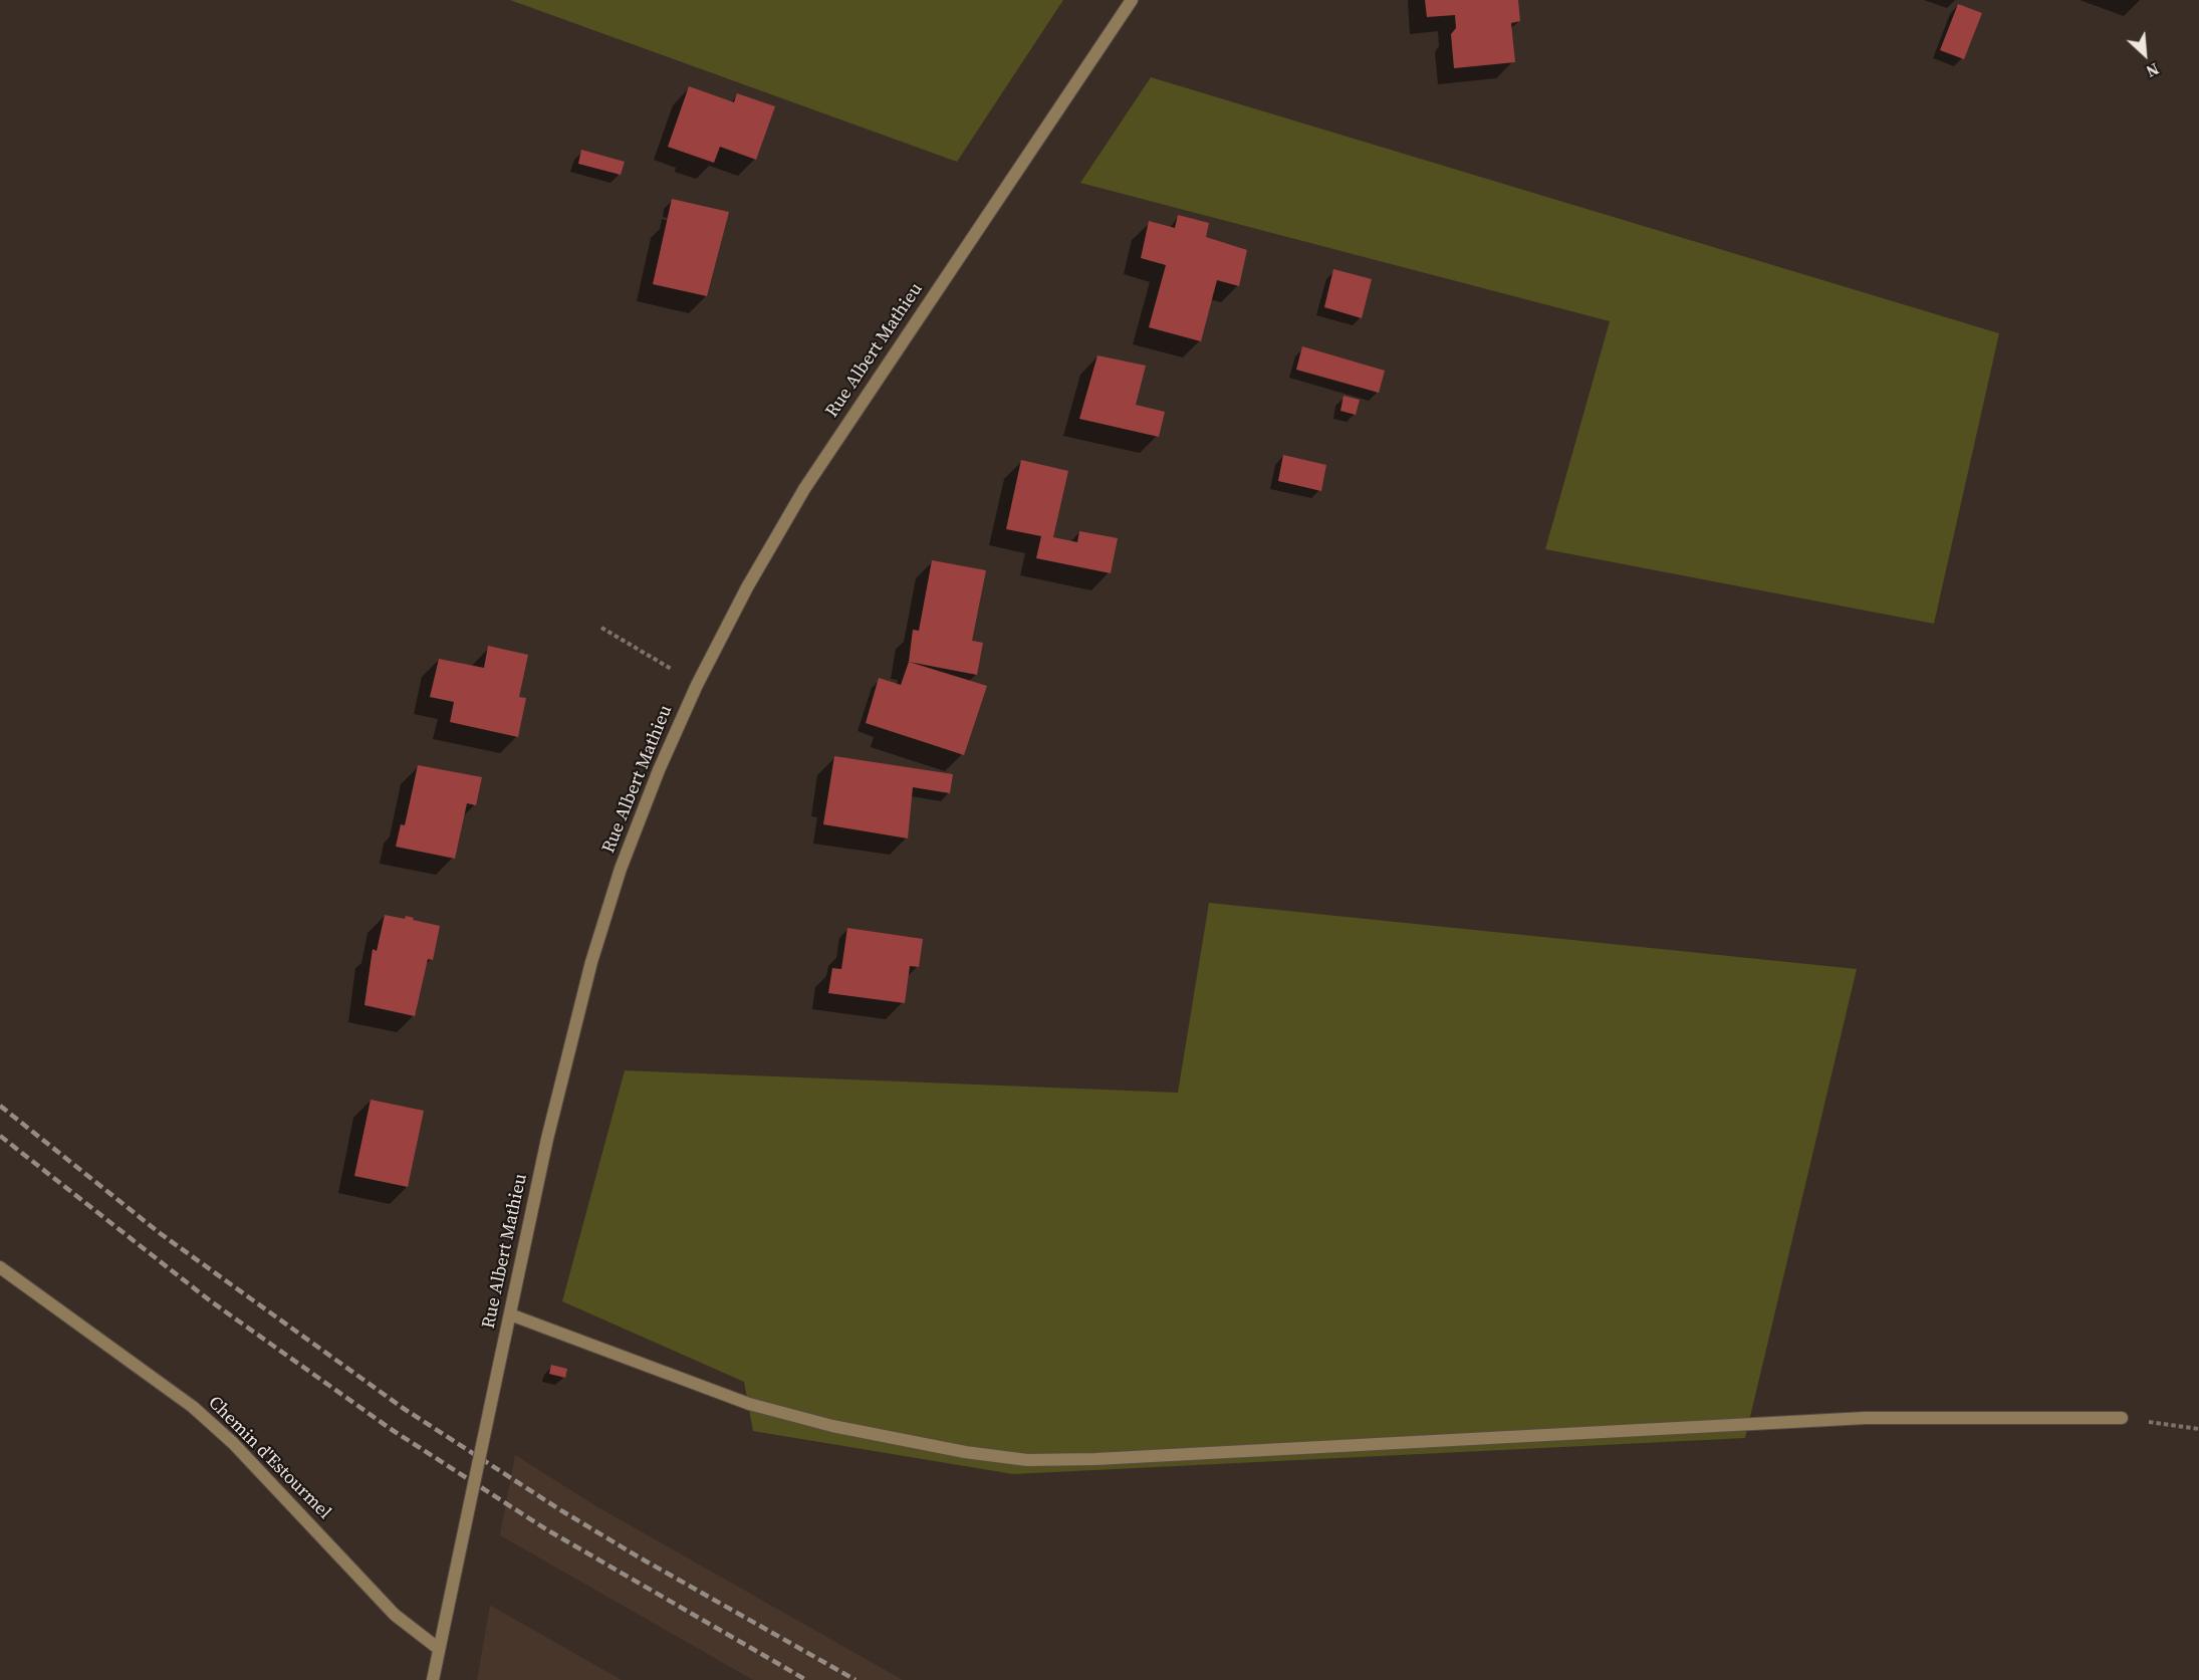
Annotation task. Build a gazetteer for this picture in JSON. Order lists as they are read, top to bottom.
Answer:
{
  "streets": {
    "street": ["Rue Albert Mathieu", "Chemin d'Estourmel"]
  },
  "crossings": [
    ["Rue Albert Mathieu", "Chemin d'Estourmel"]
  ],
  "north": "bottom right"
}
